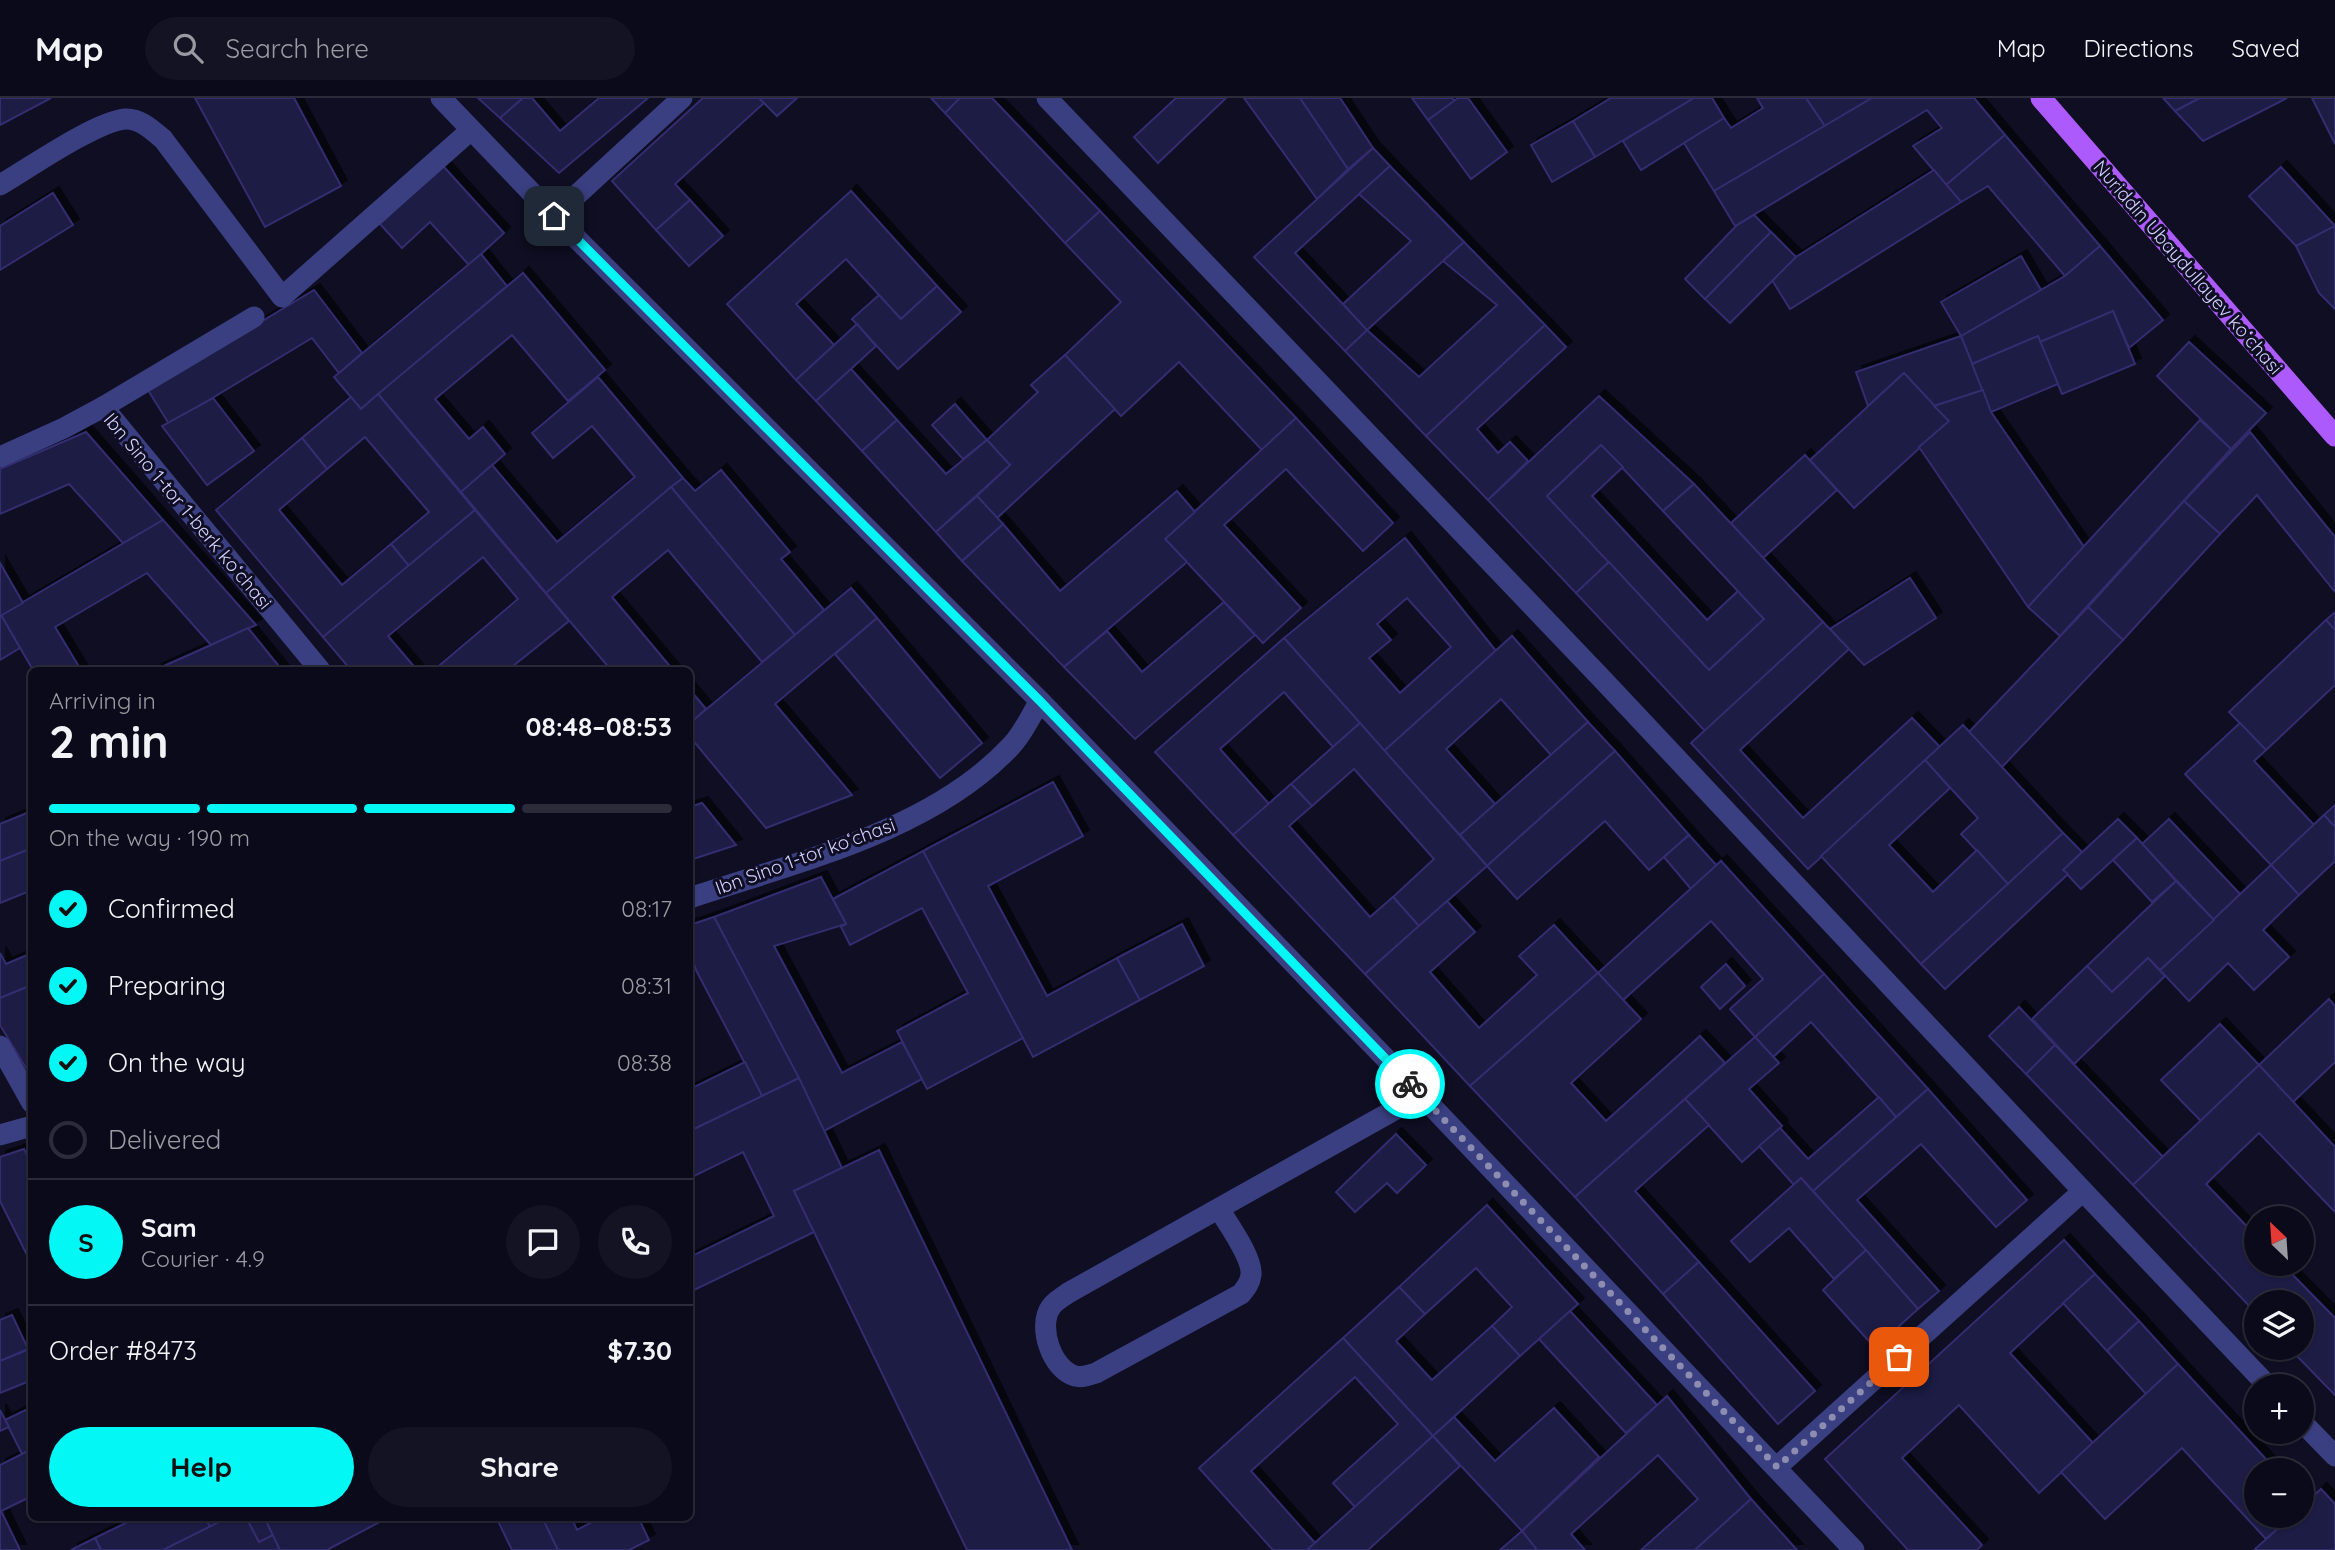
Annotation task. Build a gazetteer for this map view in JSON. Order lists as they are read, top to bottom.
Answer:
{
  "streets": {
    "main road": ["Nuriddin Ubaydullayev koʻchasi"],
    "street": ["Ibn Sino 1-tor 1-berk koʻchasi", "Ibn Sino 1-tor koʻchasi"]
  },
  "north": "top left",
  "page": {
    "header": "Map",
    "search": "Search here",
    "nav": ["Map", "Directions", "Saved"],
    "heading": ["2 min", "Arriving in", "08:48–08:53"],
    "panel": [
      "Sam",
      "Courier · 4.9",
      "Order #8473",
      "$7.30"
    ],
    "bar": "On the way · 190 m",
    "list": [
      ["Confirmed", "08:17"],
      ["Preparing", "08:31"],
      ["On the way", "08:38"],
      "Delivered"
    ],
    "round": "S",
    "map_buttons": ["+", "−"],
    "buttons": ["Help", "Share"]
  }
}
